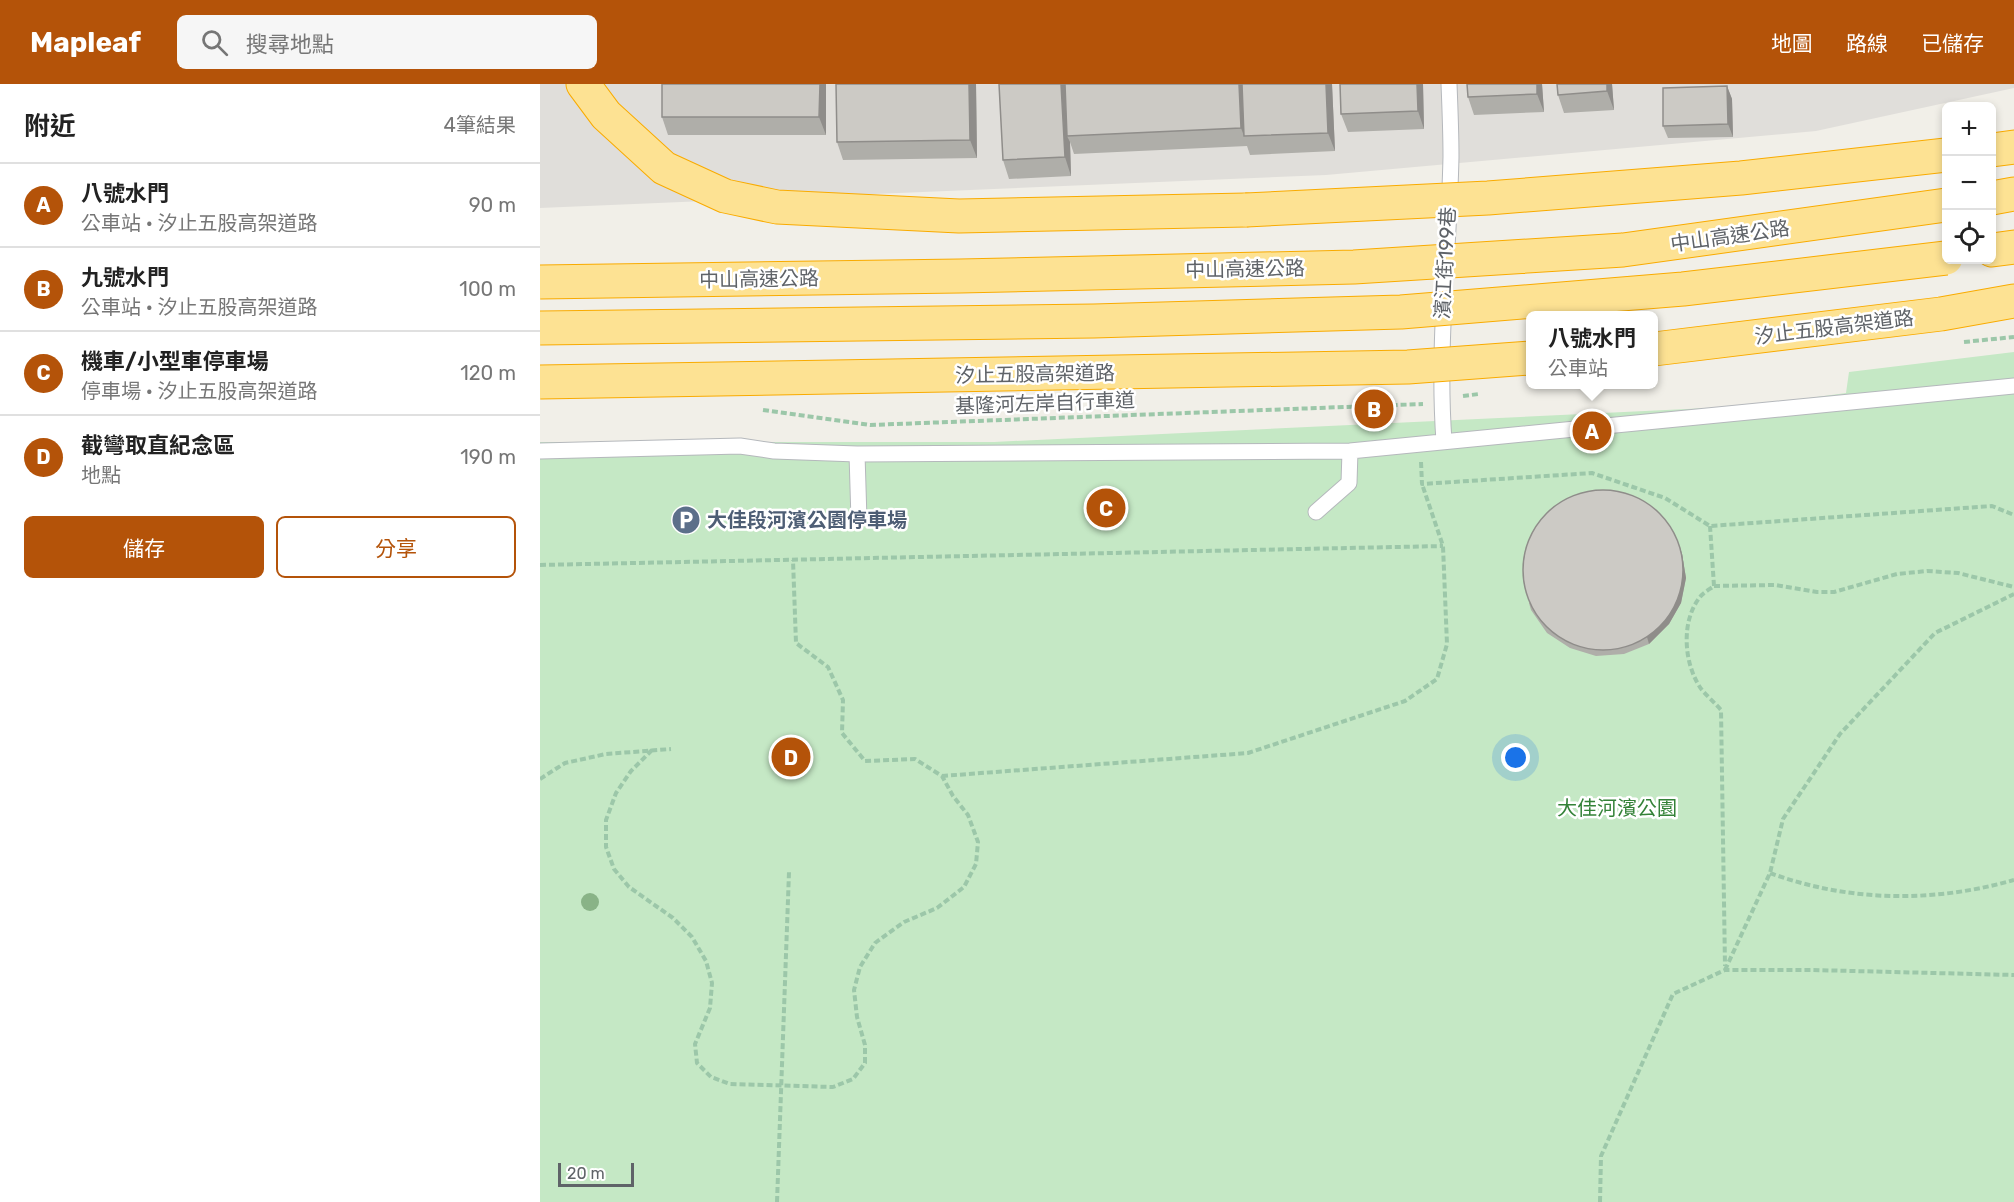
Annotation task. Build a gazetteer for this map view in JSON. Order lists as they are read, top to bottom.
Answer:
{
  "streets": {
    "highway": ["中山高速公路", "汐止五股高架道路"],
    "lane": ["濱江街199巷"],
    "path": ["基隆河左岸自行車道"]
  },
  "crossings": [
    ["濱江街199巷", "基隆河左岸自行車道"]
  ],
  "parks": ["大佳河濱公園"],
  "places": {
    "parking": ["大佳段河濱公園停車場"]
  },
  "scale_bar": "20 m",
  "page": {
    "header": "Mapleaf",
    "search": "搜尋地點",
    "nav": ["地圖", "路線", "已儲存"],
    "heading": ["附近", "4筆結果"],
    "map_buttons": ["+", "−"],
    "list": [
      {
        "mark": "A",
        "name": "八號水門",
        "note": "公車站 · 汐止五股高架道路",
        "value": "90 m"
      },
      {
        "mark": "B",
        "name": "九號水門",
        "note": "公車站 · 汐止五股高架道路",
        "value": "100 m"
      },
      {
        "mark": "C",
        "name": "機車/小型車停車場",
        "note": "停車場 · 汐止五股高架道路",
        "value": "120 m"
      },
      {
        "mark": "D",
        "name": "截彎取直紀念區",
        "note": "地點",
        "value": "190 m"
      }
    ],
    "popup": ["八號水門", "公車站"],
    "pins": [
      "B",
      "A",
      "C",
      "D"
    ],
    "buttons": ["儲存", "分享"],
    "scale": "20 m"
  }
}
